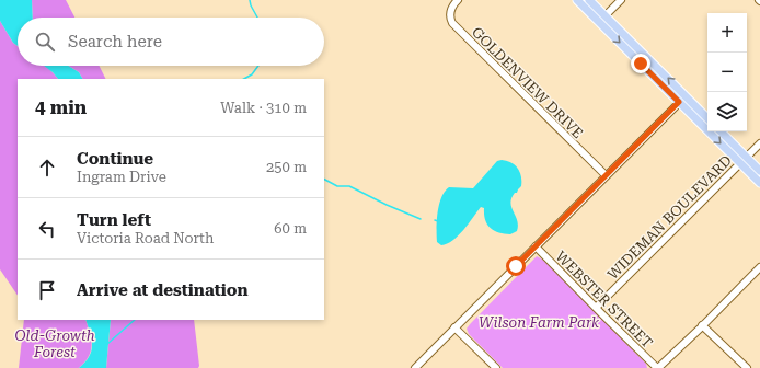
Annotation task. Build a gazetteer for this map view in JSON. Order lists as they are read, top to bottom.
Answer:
{
  "streets": {
    "street": ["GOLDENVIEW DRIVE", "WIDEMAN BOULEVARD", "WEBSTER STREET"]
  },
  "crossings": [
    ["WIDEMAN BOULEVARD", "WEBSTER STREET"]
  ],
  "parks": ["Wilson Farm Park", "Old-Growth Forest"],
  "page": {
    "map_buttons": ["+", "−"],
    "search": "Search here",
    "heading": ["4 min", "Walk · 310 m"],
    "list": [
      ["Continue", "Ingram Drive", "250 m"],
      ["Turn left", "Victoria Road North", "60 m"],
      "Arrive at destination"
    ]
  }
}
